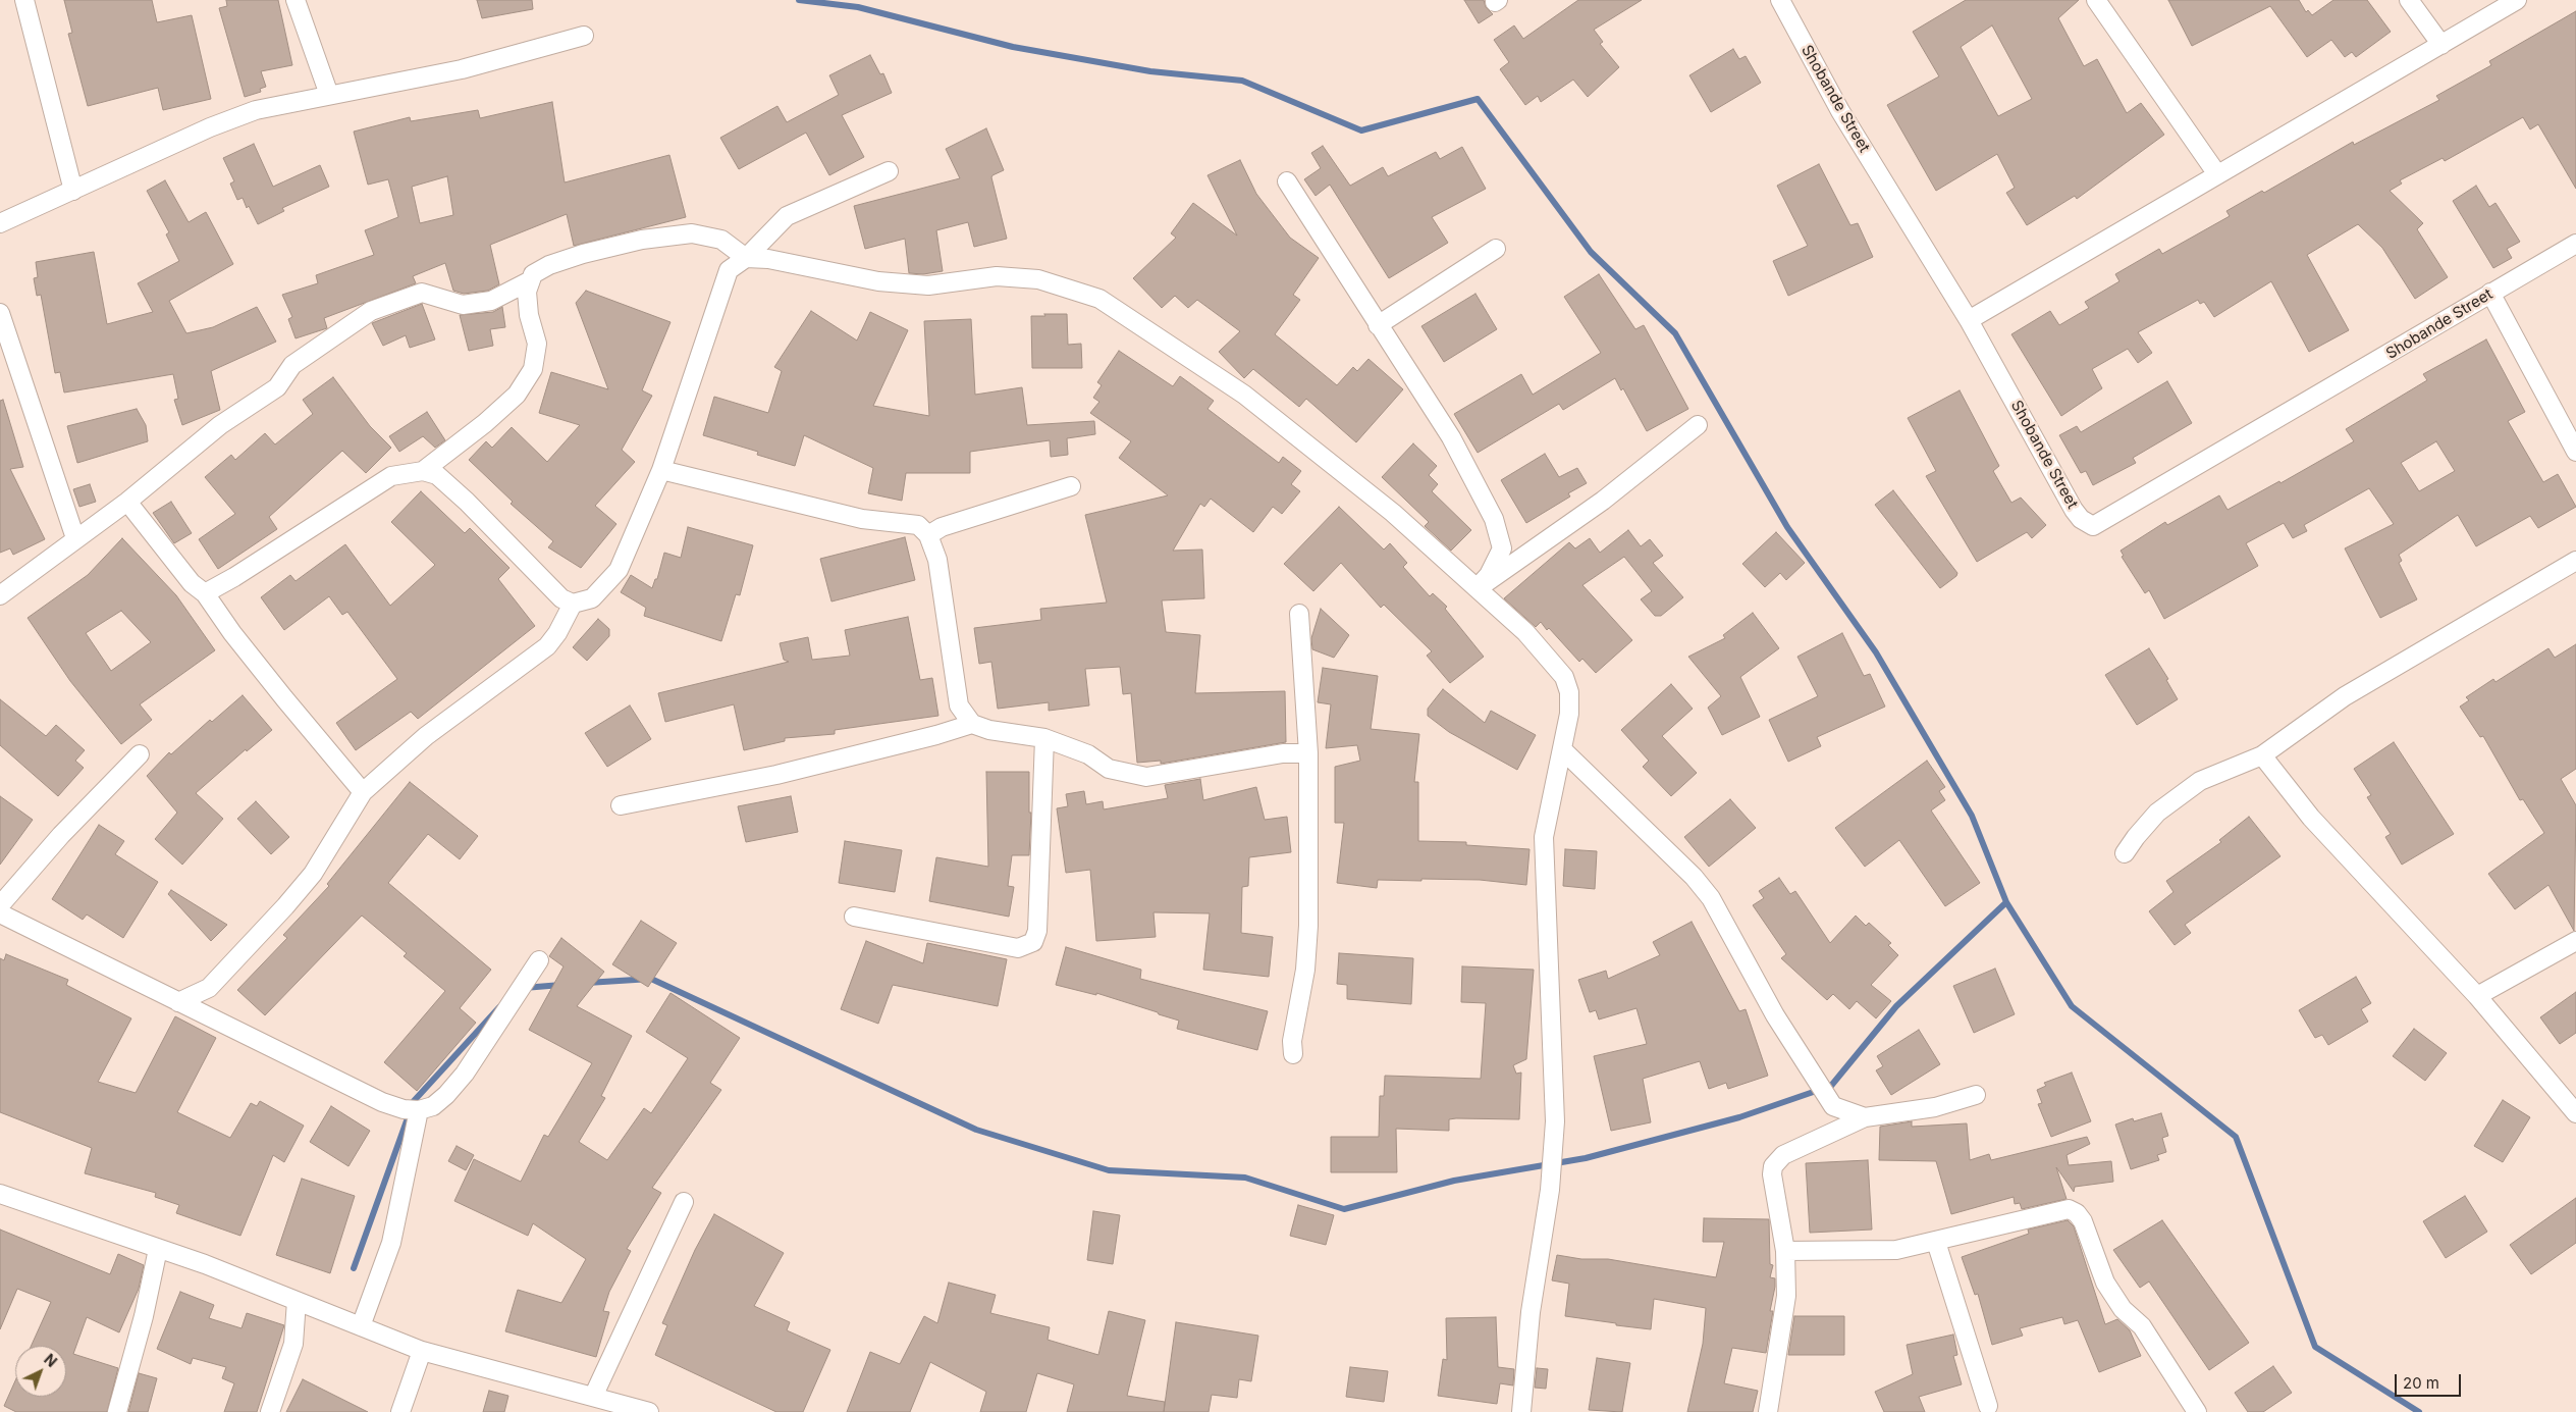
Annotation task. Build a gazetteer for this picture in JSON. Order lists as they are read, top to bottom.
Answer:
{
  "streets": {
    "street": ["Shobande Street"]
  },
  "scale_bar": "20 m",
  "north": "top right"
}
